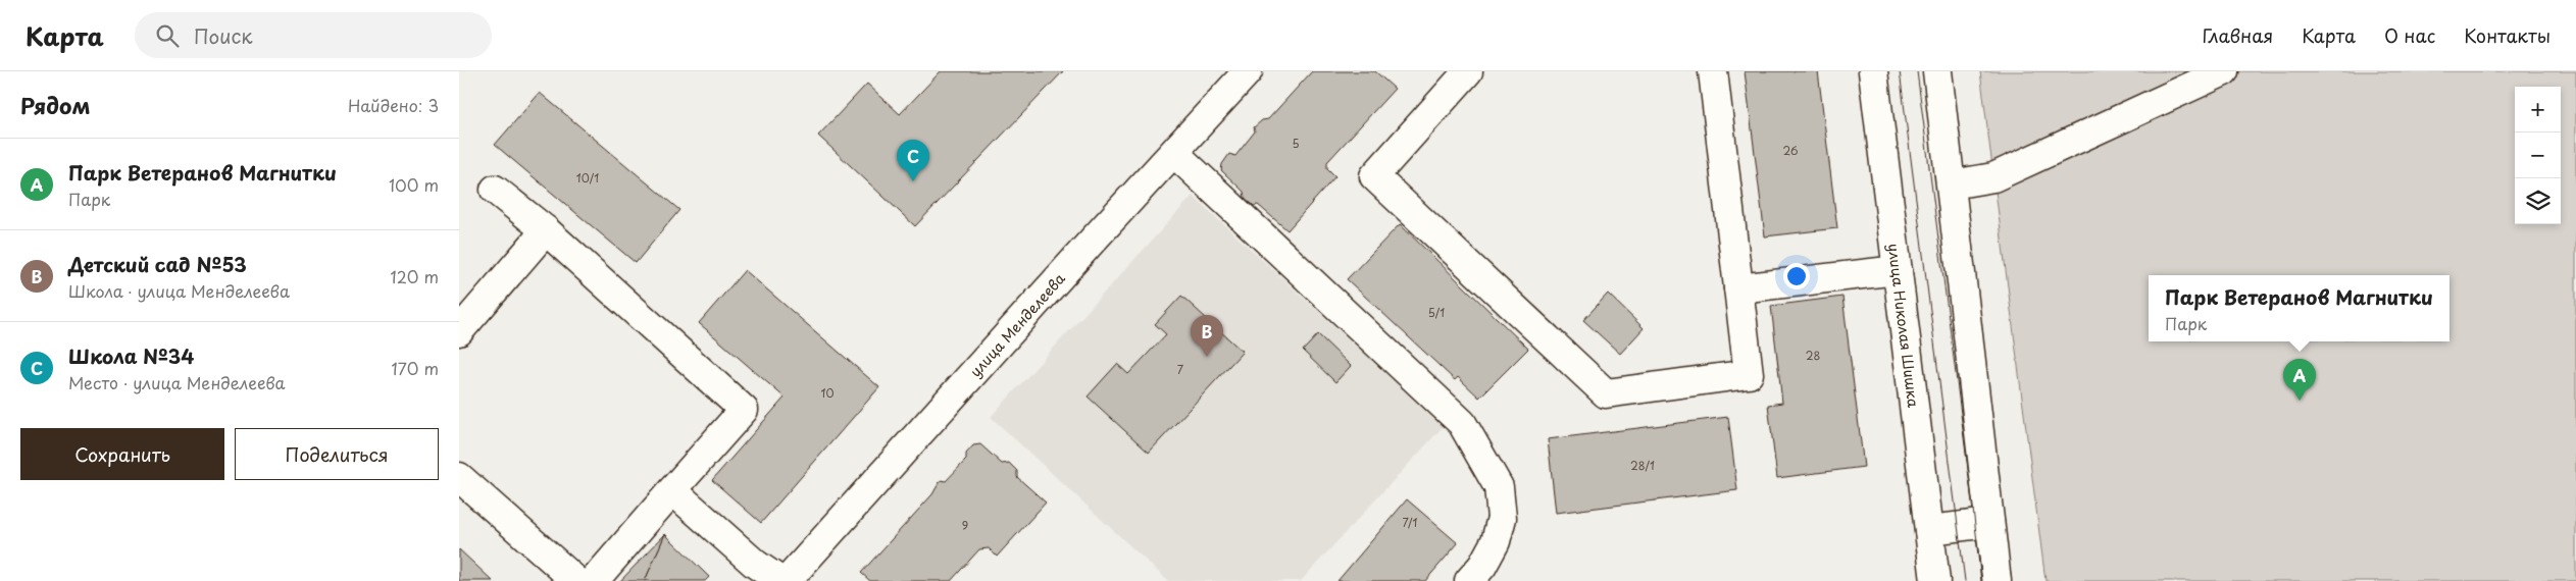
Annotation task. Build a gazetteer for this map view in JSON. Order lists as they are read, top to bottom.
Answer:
{
  "streets": {
    "main road": ["улица Менделеева", "улица Николая Шишка"]
  },
  "house_numbers": [
    "5",
    "26",
    "10/1",
    "5/1",
    "28",
    "7",
    "10",
    "28/1",
    "7/1",
    "9"
  ],
  "page": {
    "header": "Карта",
    "search": "Поиск",
    "nav": [
      "Главная",
      "Карта",
      "О нас",
      "Контакты"
    ],
    "heading": ["Рядом", "Найдено: 3"],
    "map_buttons": ["+", "−"],
    "list": [
      {
        "mark": "A",
        "name": "Парк Ветеранов Магнитки",
        "note": "Парк",
        "value": "100 m"
      },
      {
        "mark": "B",
        "name": "Детский сад №53",
        "note": "Школа · улица Менделеева",
        "value": "120 m"
      },
      {
        "mark": "C",
        "name": "Школа №34",
        "note": "Место · улица Менделеева",
        "value": "170 m"
      }
    ],
    "pins": ["C", "B", "A"],
    "popup": ["Парк Ветеранов Магнитки", "Парк"],
    "buttons": ["Сохранить", "Поделиться"]
  }
}
